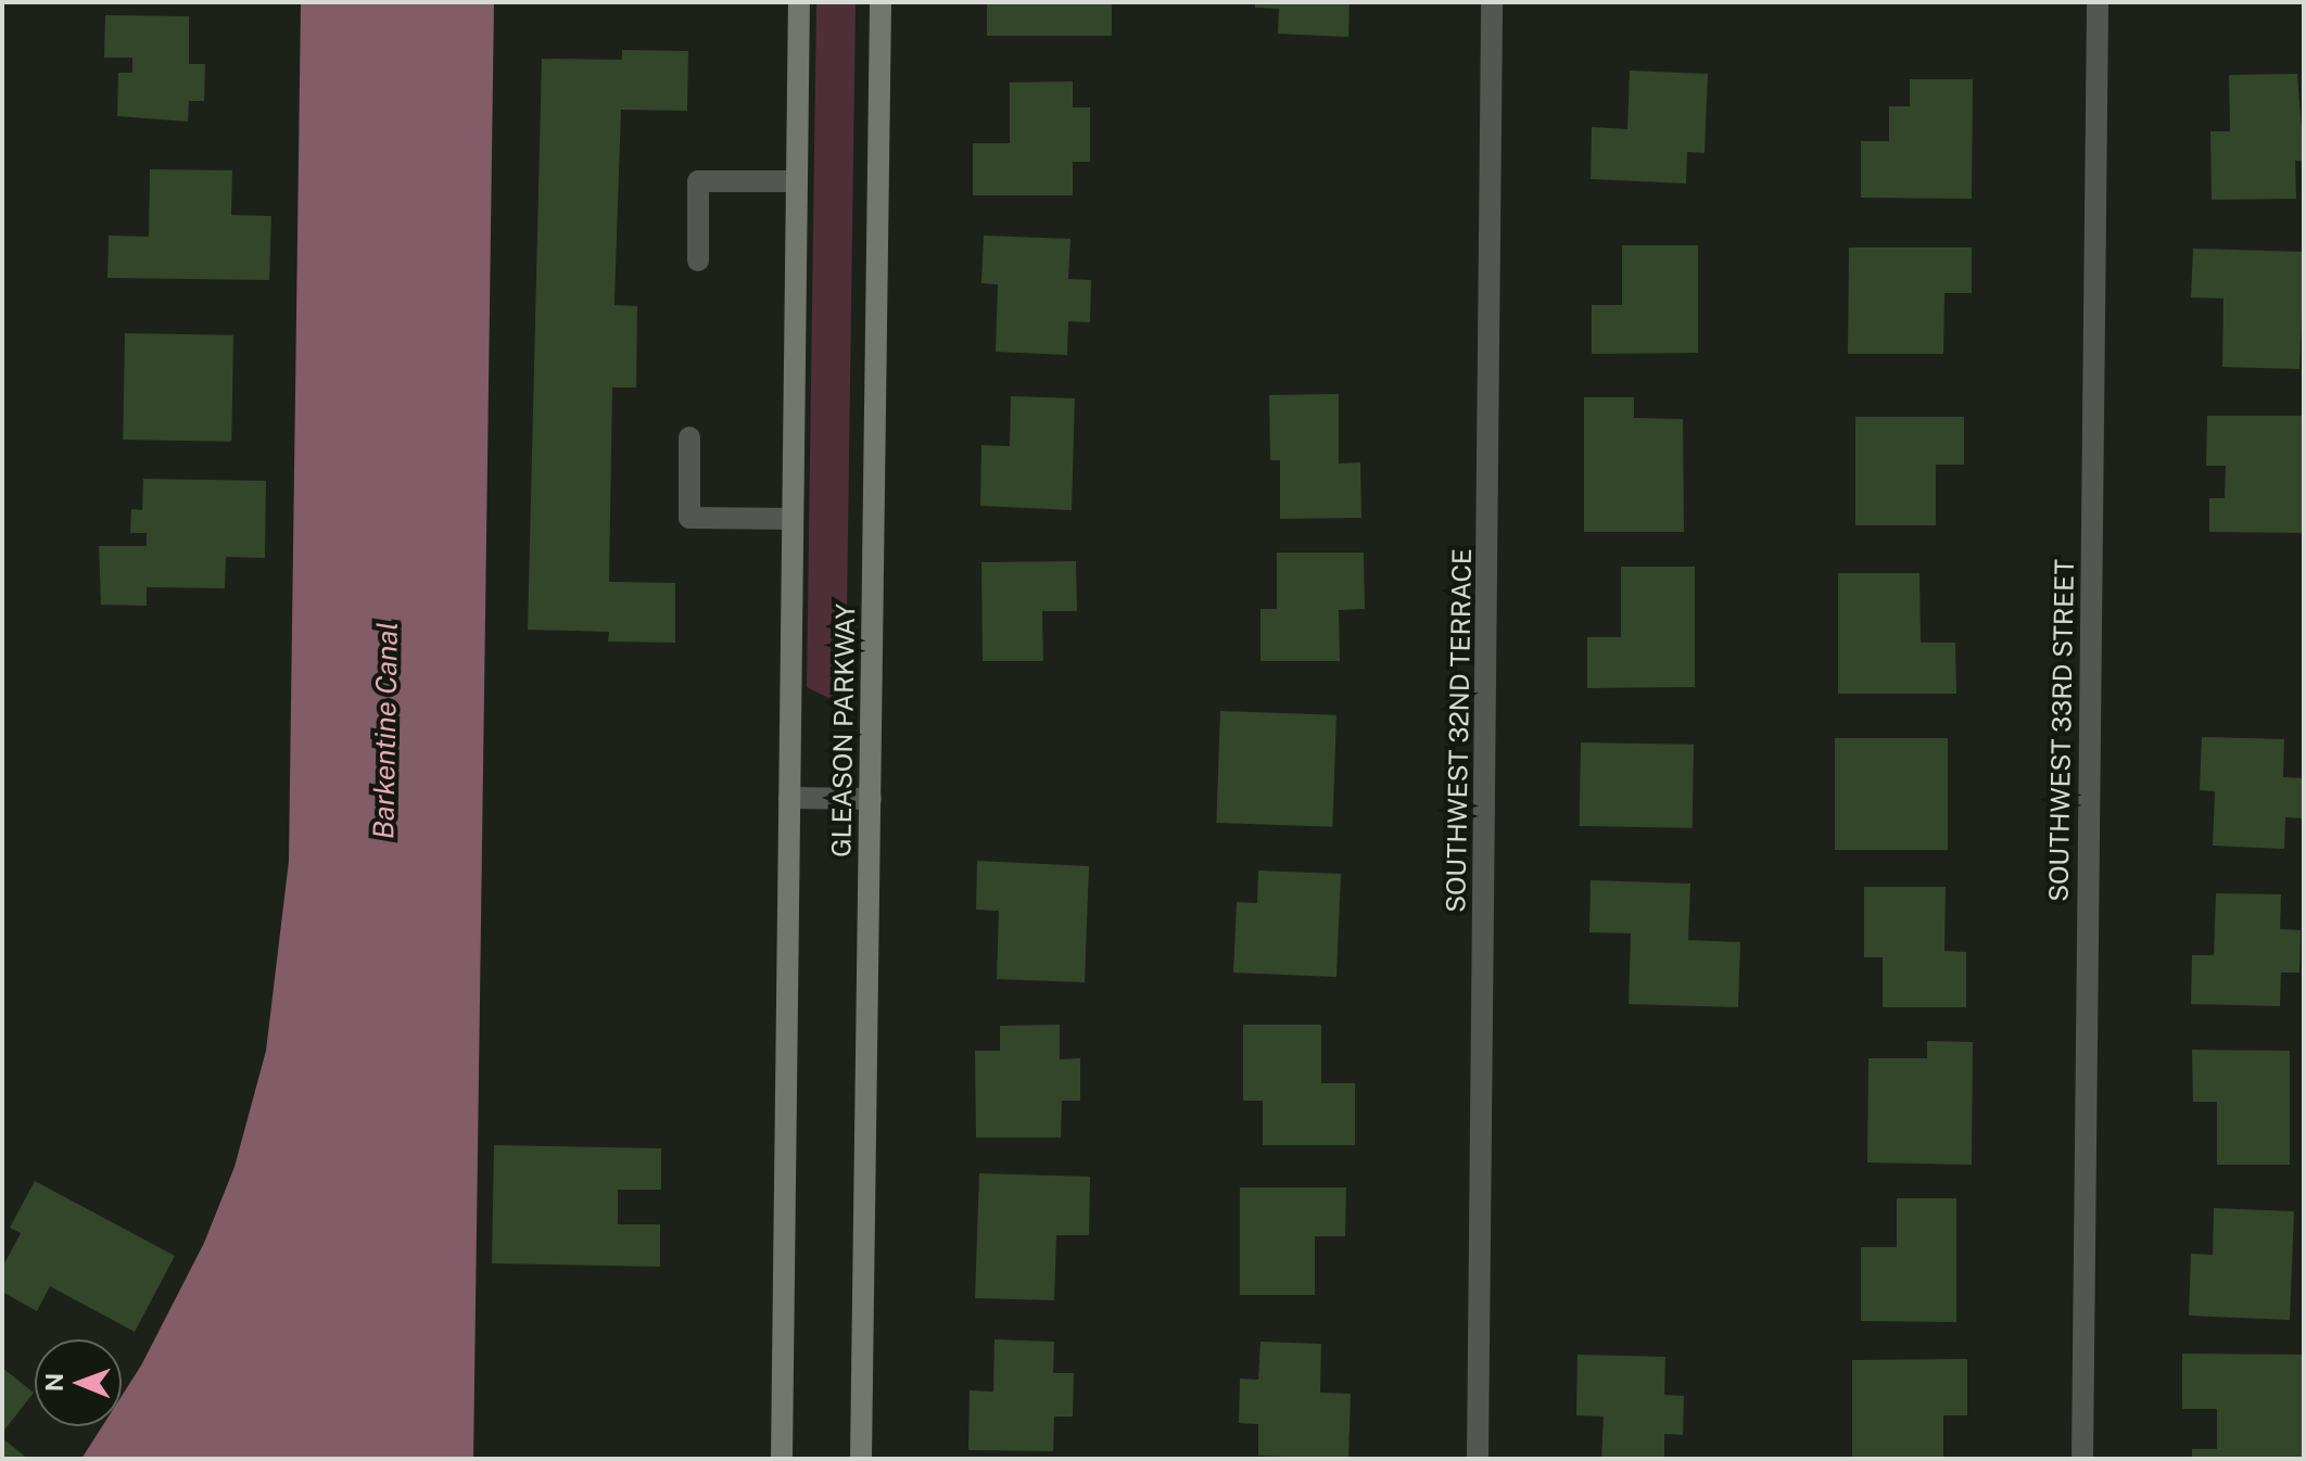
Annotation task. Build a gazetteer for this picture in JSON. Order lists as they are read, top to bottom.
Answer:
{
  "streets": {
    "main road": ["GLEASON PARKWAY"],
    "street": ["SOUTHWEST 32ND TERRACE", "SOUTHWEST 33RD STREET"]
  },
  "water": ["Barkentine Canal"],
  "north": "left"
}
